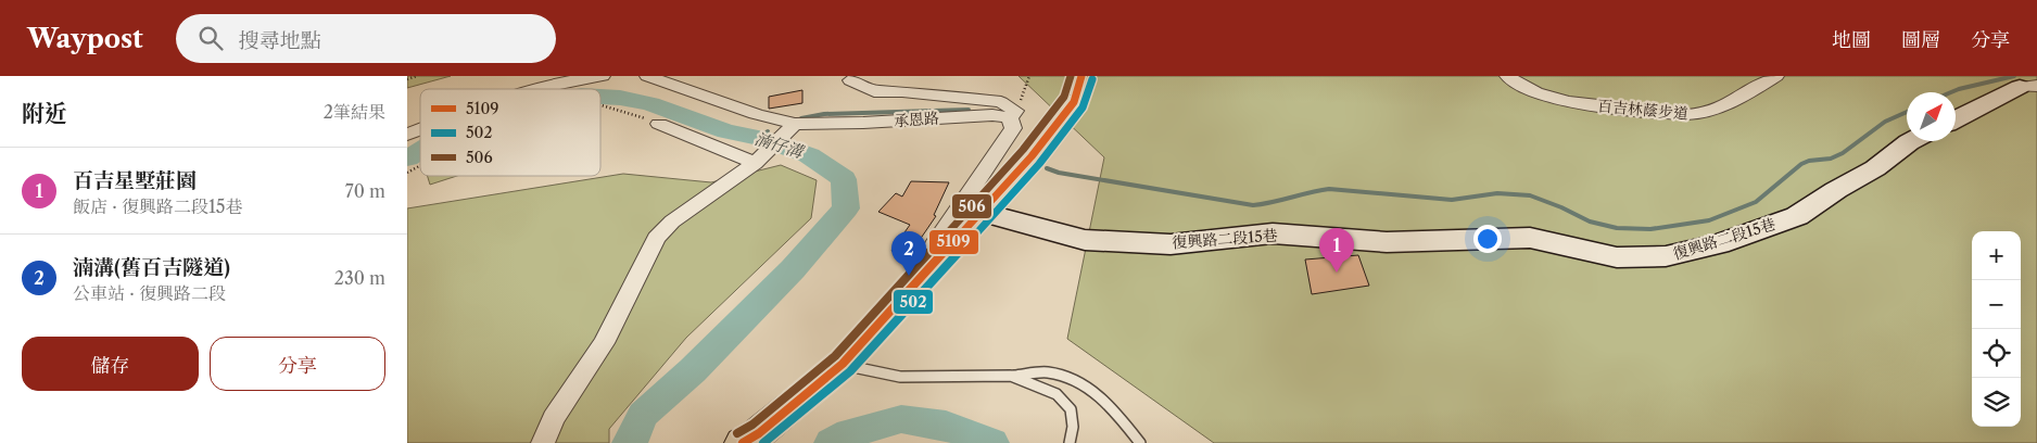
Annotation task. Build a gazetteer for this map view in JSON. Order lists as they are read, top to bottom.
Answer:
{
  "streets": {
    "street": ["百吉林蔭步道", "承恩路", "復興路二段15巷"]
  },
  "water": ["湳仔溝"],
  "lines": ["transit line 5109", "transit line 506", "transit line 502"],
  "legend": ["5109", "502", "506"],
  "north": "top right",
  "page": {
    "header": "Waypost",
    "search": "搜尋地點",
    "nav": ["地圖", "圖層", "分享"],
    "heading": ["附近", "2筆結果"],
    "list": [
      {
        "mark": "1",
        "name": "百吉星墅莊園",
        "note": "飯店 · 復興路二段15巷",
        "value": "70 m"
      },
      {
        "mark": "2",
        "name": "湳溝(舊百吉隧道)",
        "note": "公車站 · 復興路二段",
        "value": "230 m"
      }
    ],
    "pins": ["1", "2"],
    "map_buttons": ["+", "−"],
    "buttons": ["儲存", "分享"]
  }
}
